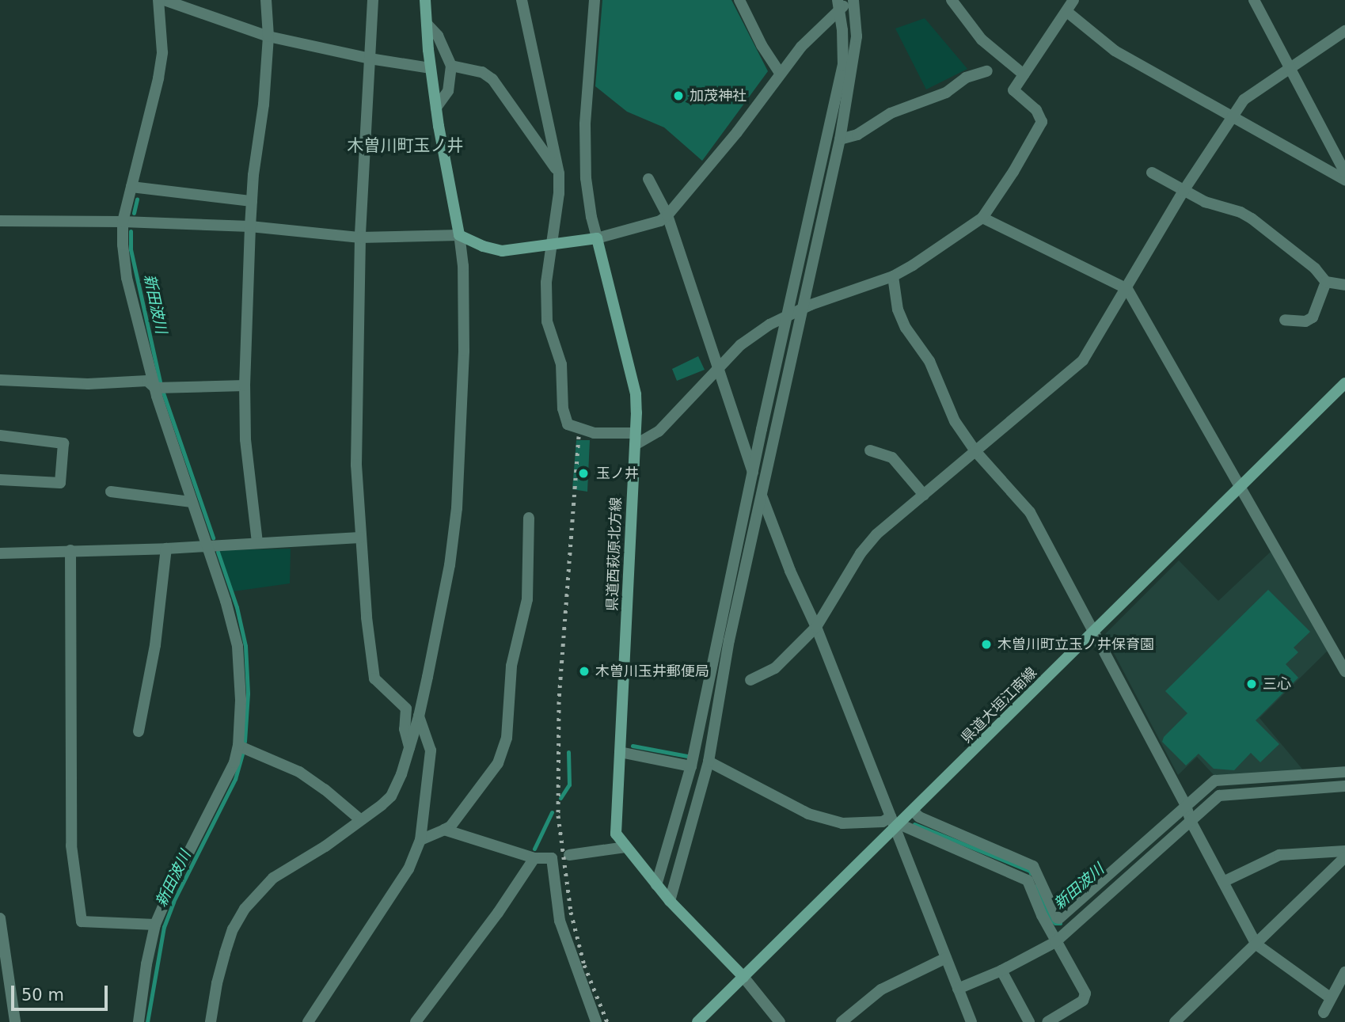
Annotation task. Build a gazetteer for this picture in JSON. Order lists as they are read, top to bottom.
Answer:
{
  "streets": {
    "main road": ["県道西萩原北方線", "県道大垣江南線"]
  },
  "crossings": [
    ["県道西萩原北方線", "県道大垣江南線"]
  ],
  "districts": ["木曽川町玉ノ井"],
  "water": ["新田波川"],
  "places": [
    "加茂神社",
    "玉ノ井",
    "木曽川町立玉ノ井保育園",
    "木曽川玉井郵便局",
    "三心"
  ],
  "scale_bar": "50 m"
}
